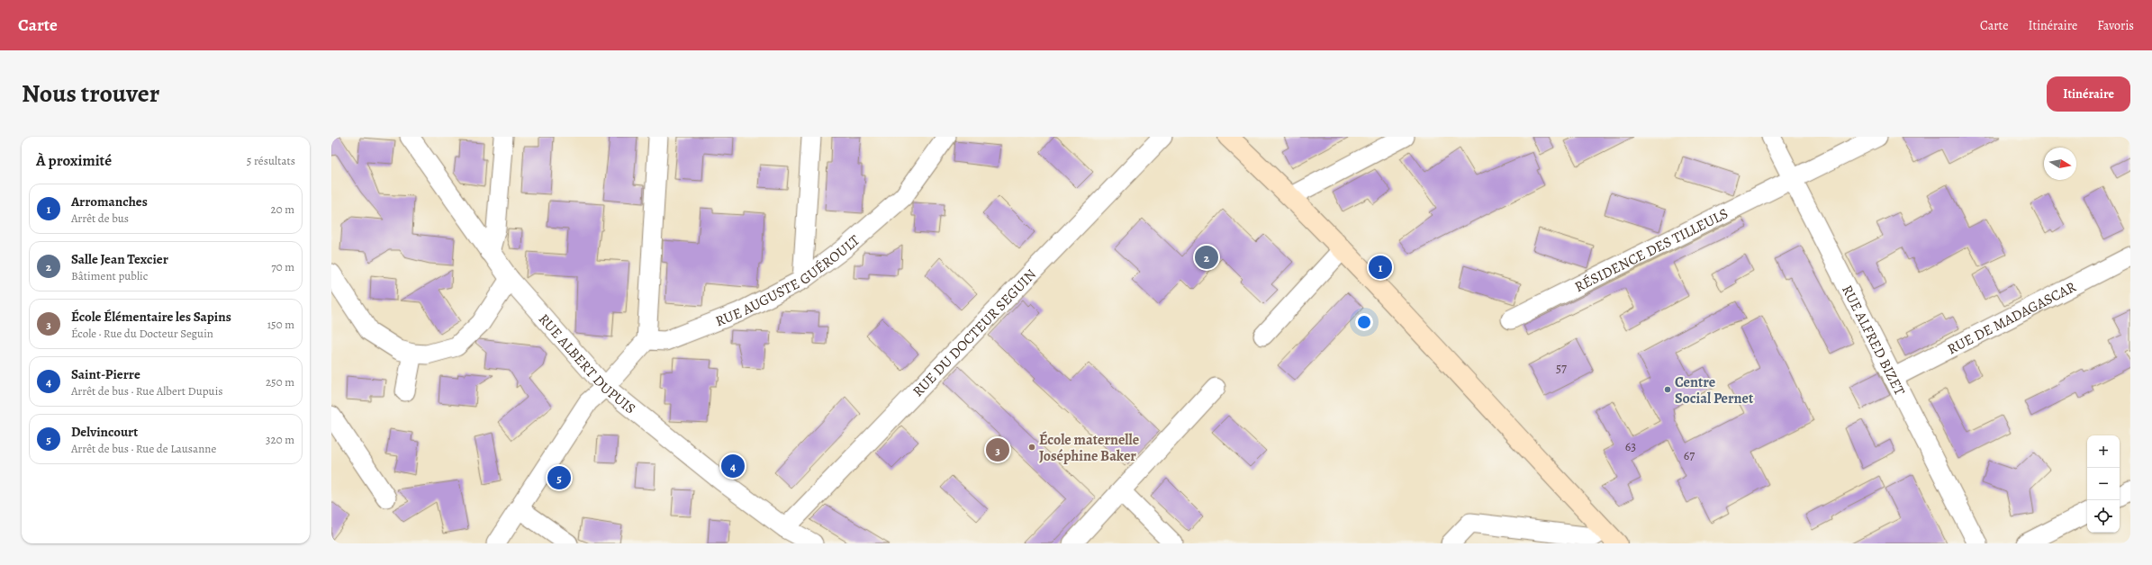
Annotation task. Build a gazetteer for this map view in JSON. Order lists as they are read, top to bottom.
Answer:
{
  "streets": {
    "street": [
      "RÉSIDENCE DES TILLEULS",
      "RUE AUGUSTE GUÉROULT",
      "RUE DE MADAGASCAR",
      "RUE DU DOCTEUR SEGUIN",
      "RUE ALFRED BIZET",
      "RUE ALBERT DUPUIS"
    ]
  },
  "crossings": [
    ["RÉSIDENCE DES TILLEULS", "RUE ALFRED BIZET"],
    ["RUE DE MADAGASCAR", "RUE ALFRED BIZET"],
    ["RUE DU DOCTEUR SEGUIN", "RUE ALBERT DUPUIS"]
  ],
  "places": ["Centre Social Pernet", "École maternelle Joséphine Baker"],
  "house_numbers": ["57", "63", "67"],
  "north": "right",
  "page": {
    "header": "Carte",
    "nav": ["Carte", "Itinéraire", "Favoris"],
    "title": "Nous trouver",
    "buttons": "Itinéraire",
    "heading": ["À proximité", "5 résultats"],
    "list": [
      {
        "mark": "1",
        "name": "Arromanches",
        "note": "Arrêt de bus",
        "value": "20 m"
      },
      {
        "mark": "2",
        "name": "Salle Jean Texcier",
        "note": "Bâtiment public",
        "value": "70 m"
      },
      {
        "mark": "3",
        "name": "École Élémentaire les Sapins",
        "note": "École · Rue du Docteur Seguin",
        "value": "150 m"
      },
      {
        "mark": "4",
        "name": "Saint-Pierre",
        "note": "Arrêt de bus · Rue Albert Dupuis",
        "value": "250 m"
      },
      {
        "mark": "5",
        "name": "Delvincourt",
        "note": "Arrêt de bus · Rue de Lausanne",
        "value": "320 m"
      }
    ],
    "pins": [
      "2",
      "1",
      "3",
      "4",
      "5"
    ],
    "map_buttons": ["+", "−"]
  }
}
